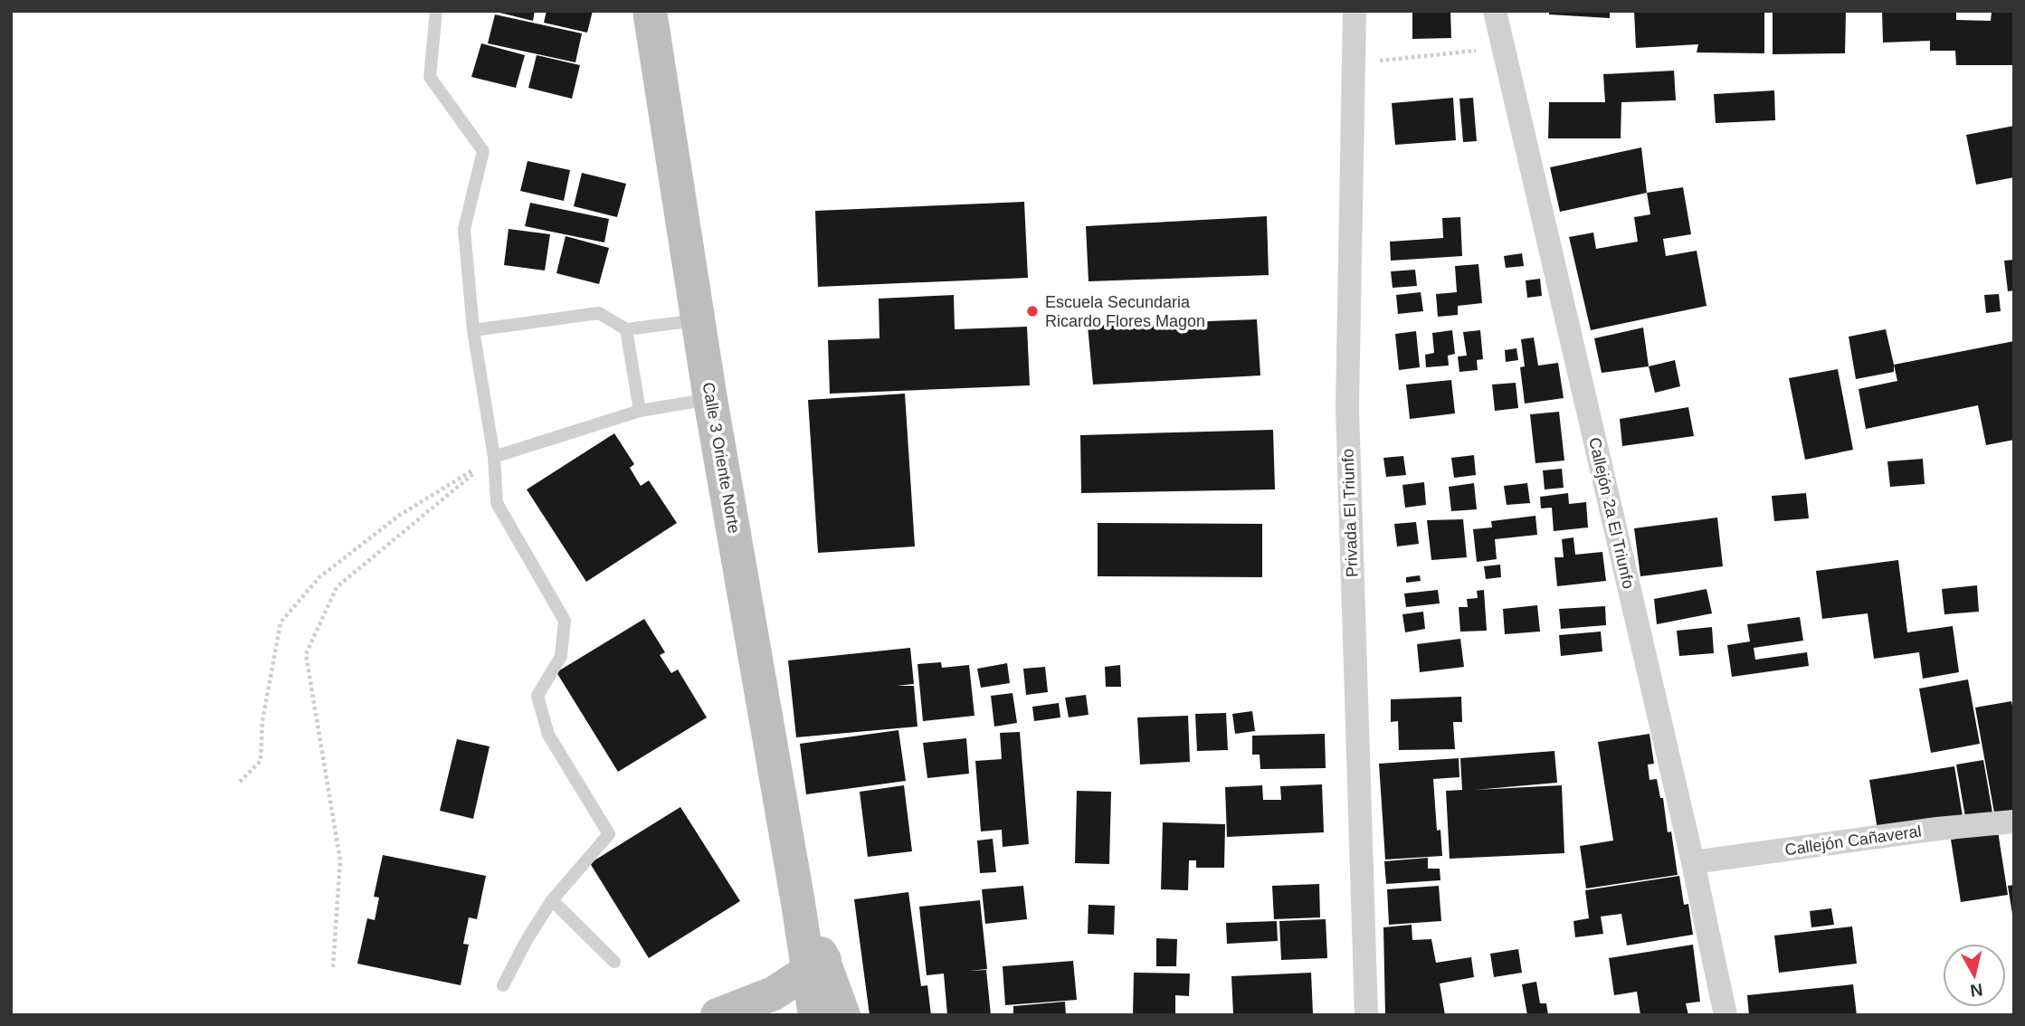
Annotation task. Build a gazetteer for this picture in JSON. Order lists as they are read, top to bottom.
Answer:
{
  "streets": {
    "street": [
      "Calle 3 Oriente Norte",
      "Privada El Triunfo",
      "Callejón 2a El Triunfo",
      "Callejón Cañaveral"
    ]
  },
  "crossings": [
    ["Callejón 2a El Triunfo", "Callejón Cañaveral"]
  ],
  "places": ["Escuela Secundaria Ricardo Flores Magon"],
  "north": "bottom"
}
